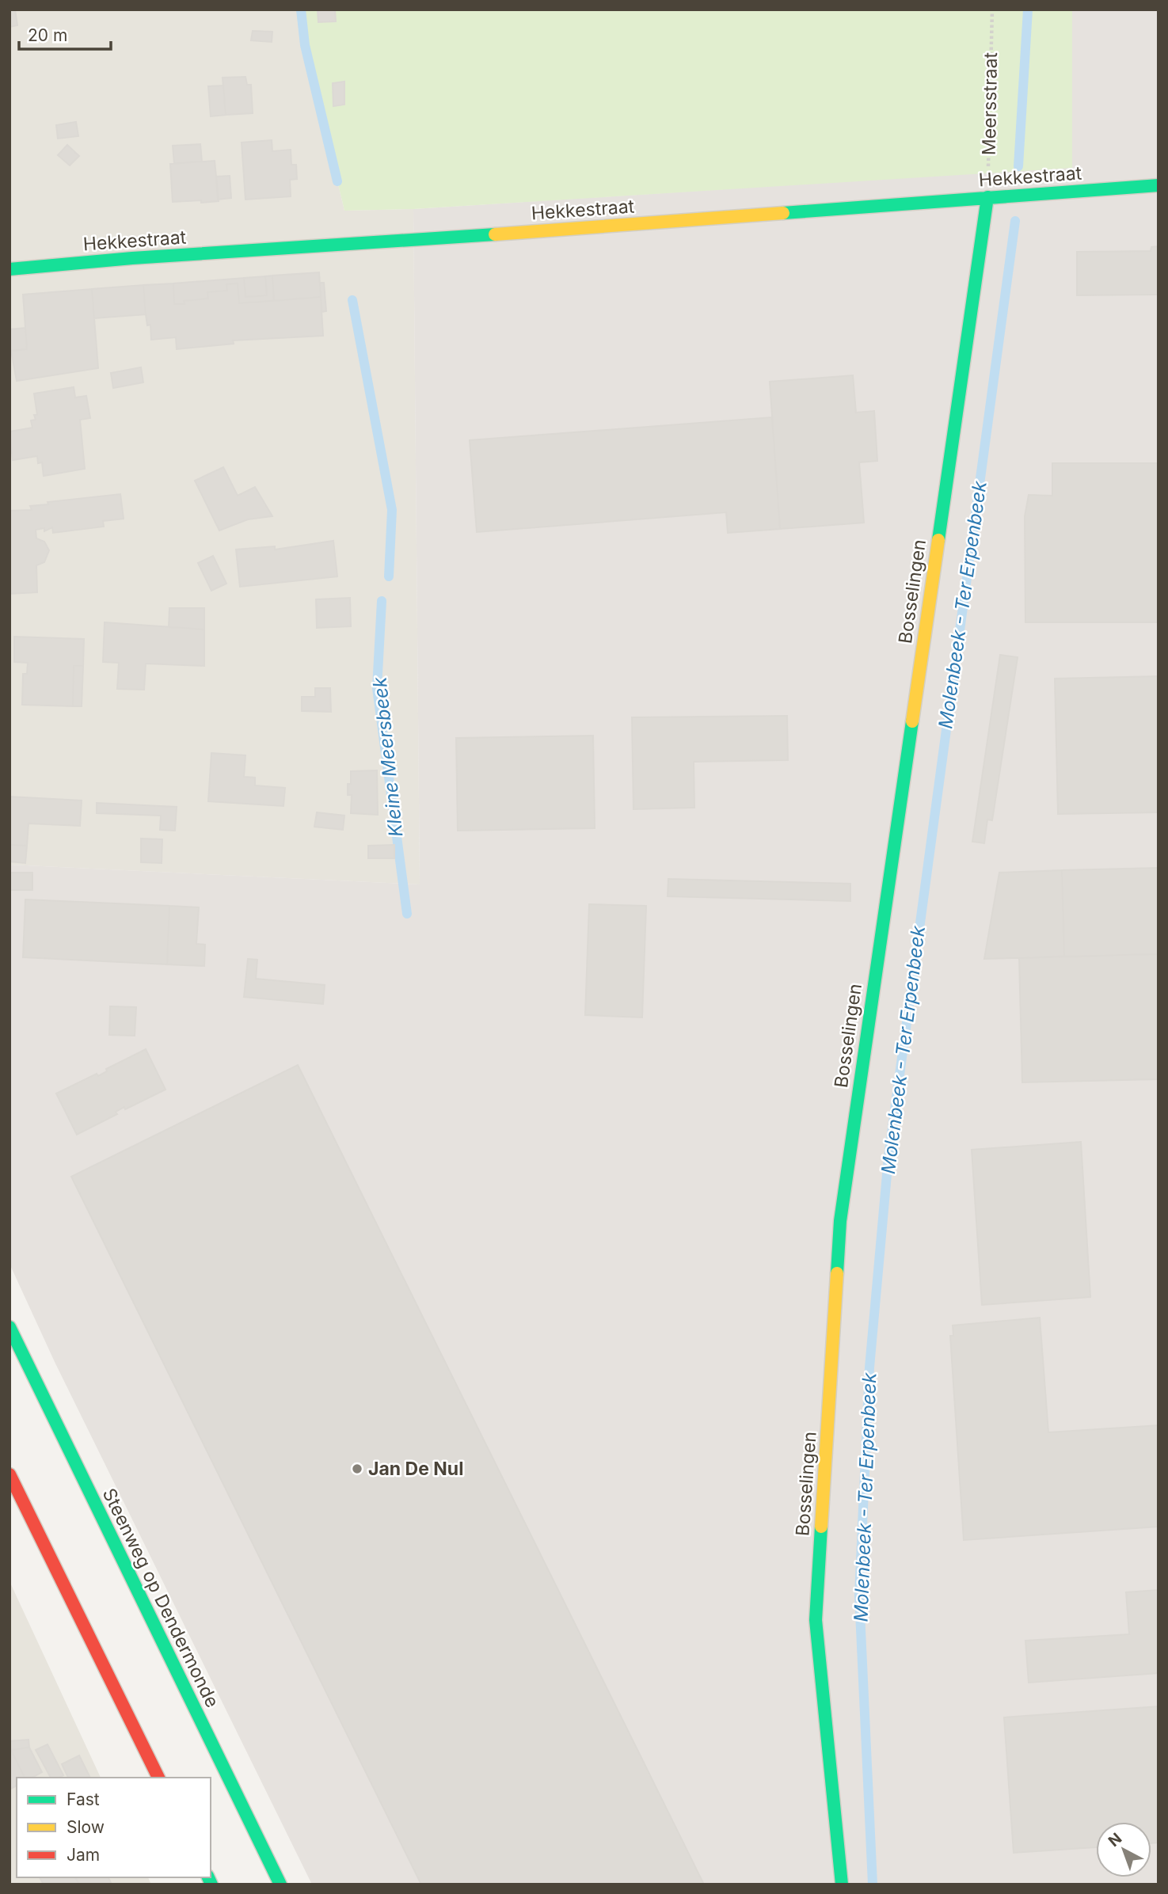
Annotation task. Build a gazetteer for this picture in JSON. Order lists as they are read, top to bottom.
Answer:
{
  "streets": {
    "street": ["Hekkestraat", "Bosselingen", "Steenweg op Dendermonde"],
    "path": ["Meersstraat"]
  },
  "crossings": [
    ["Meersstraat", "Hekkestraat"],
    ["Meersstraat", "Bosselingen"],
    ["Hekkestraat", "Bosselingen"]
  ],
  "water": ["Molenbeek - Ter Erpenbeek", "Kleine Meersbeek"],
  "places": ["Jan De Nul"],
  "legend": ["Fast", "Slow", "Jam"],
  "scale_bar": "20 m",
  "north": "top left"
}
